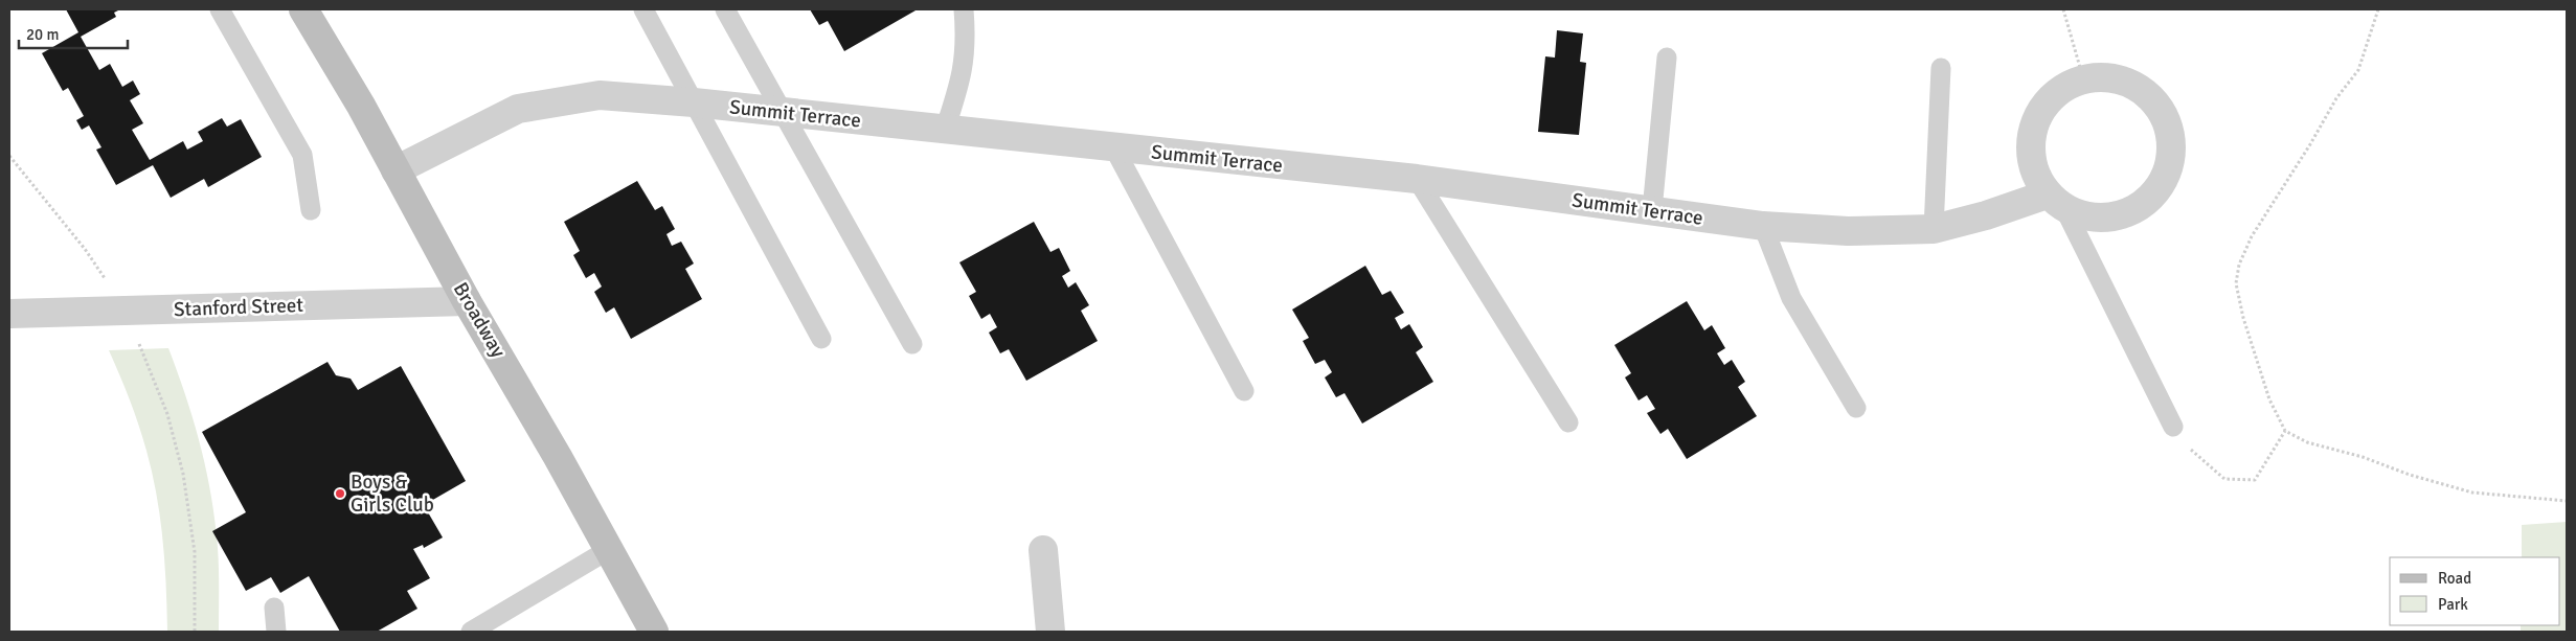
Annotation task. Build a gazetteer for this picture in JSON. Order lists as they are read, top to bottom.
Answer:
{
  "streets": {
    "main road": ["Broadway"],
    "street": ["Summit Terrace", "Stanford Street"]
  },
  "crossings": [
    ["Summit Terrace", "Broadway"],
    ["Stanford Street", "Broadway"]
  ],
  "places": ["Boys & Girls Club"],
  "legend": ["Road", "Park"],
  "scale_bar": "20 m"
}
